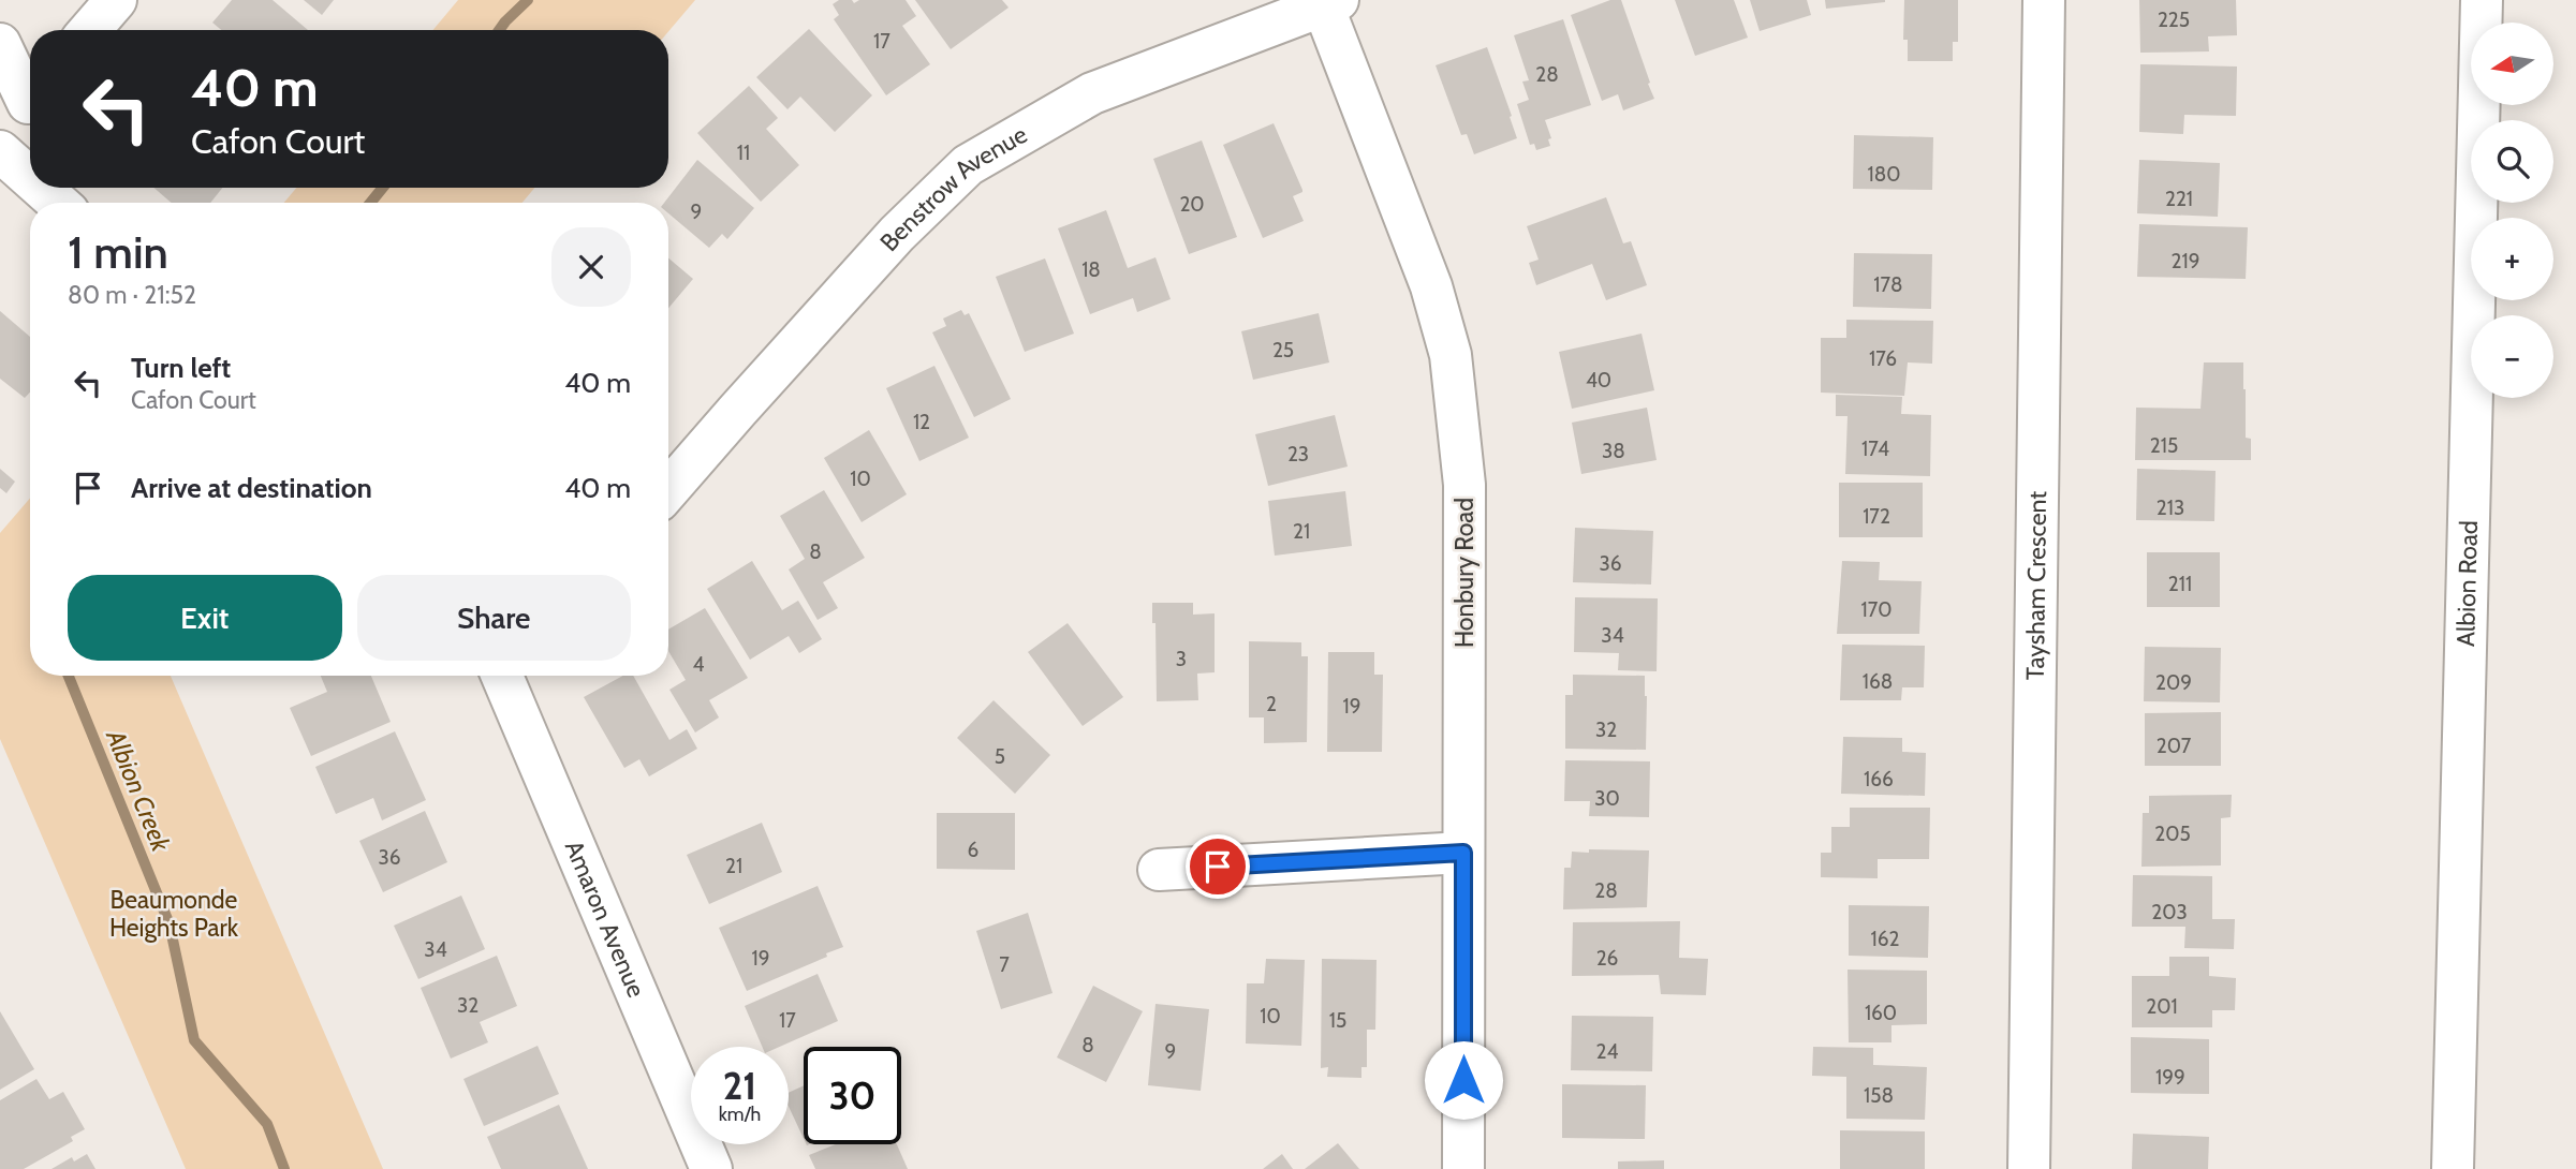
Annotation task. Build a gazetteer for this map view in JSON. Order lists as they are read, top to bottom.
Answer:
{
  "streets": {
    "street": [
      "Benstrow Avenue",
      "Honbury Road",
      "Taysham Crescent",
      "Albion Road",
      "Amaron Avenue"
    ]
  },
  "crossings": [
    ["Benstrow Avenue", "Honbury Road"]
  ],
  "water": ["Albion Creek"],
  "parks": ["Beaumonde Heights Park"],
  "house_numbers": [
    "225",
    "17",
    "28",
    "11",
    "180",
    "221",
    "20",
    "9",
    "219",
    "18",
    "178",
    "25",
    "176",
    "40",
    "12",
    "215",
    "174",
    "38",
    "23",
    "10",
    "213",
    "172",
    "21",
    "8",
    "36",
    "211",
    "170",
    "34",
    "3",
    "4",
    "168",
    "209",
    "2",
    "19",
    "32",
    "207",
    "5",
    "166",
    "30",
    "205",
    "6",
    "36",
    "21",
    "28",
    "203",
    "162",
    "34",
    "19",
    "26",
    "7",
    "32",
    "201",
    "160",
    "10",
    "17",
    "15",
    "8",
    "9",
    "24",
    "199",
    "158"
  ],
  "north": "left",
  "page": {
    "map_buttons": ["+", "−"],
    "turn": ["40 m", "Cafon Court"],
    "heading": ["1 min", "80 m · 21:52"],
    "list": [
      {
        "name": "Turn left",
        "note": "Cafon Court",
        "value": "40 m"
      },
      {
        "name": "Arrive at destination",
        "value": "40 m"
      }
    ],
    "buttons": ["Exit", "Share"],
    "speed": "21 km/h",
    "limit": "30"
  }
}
